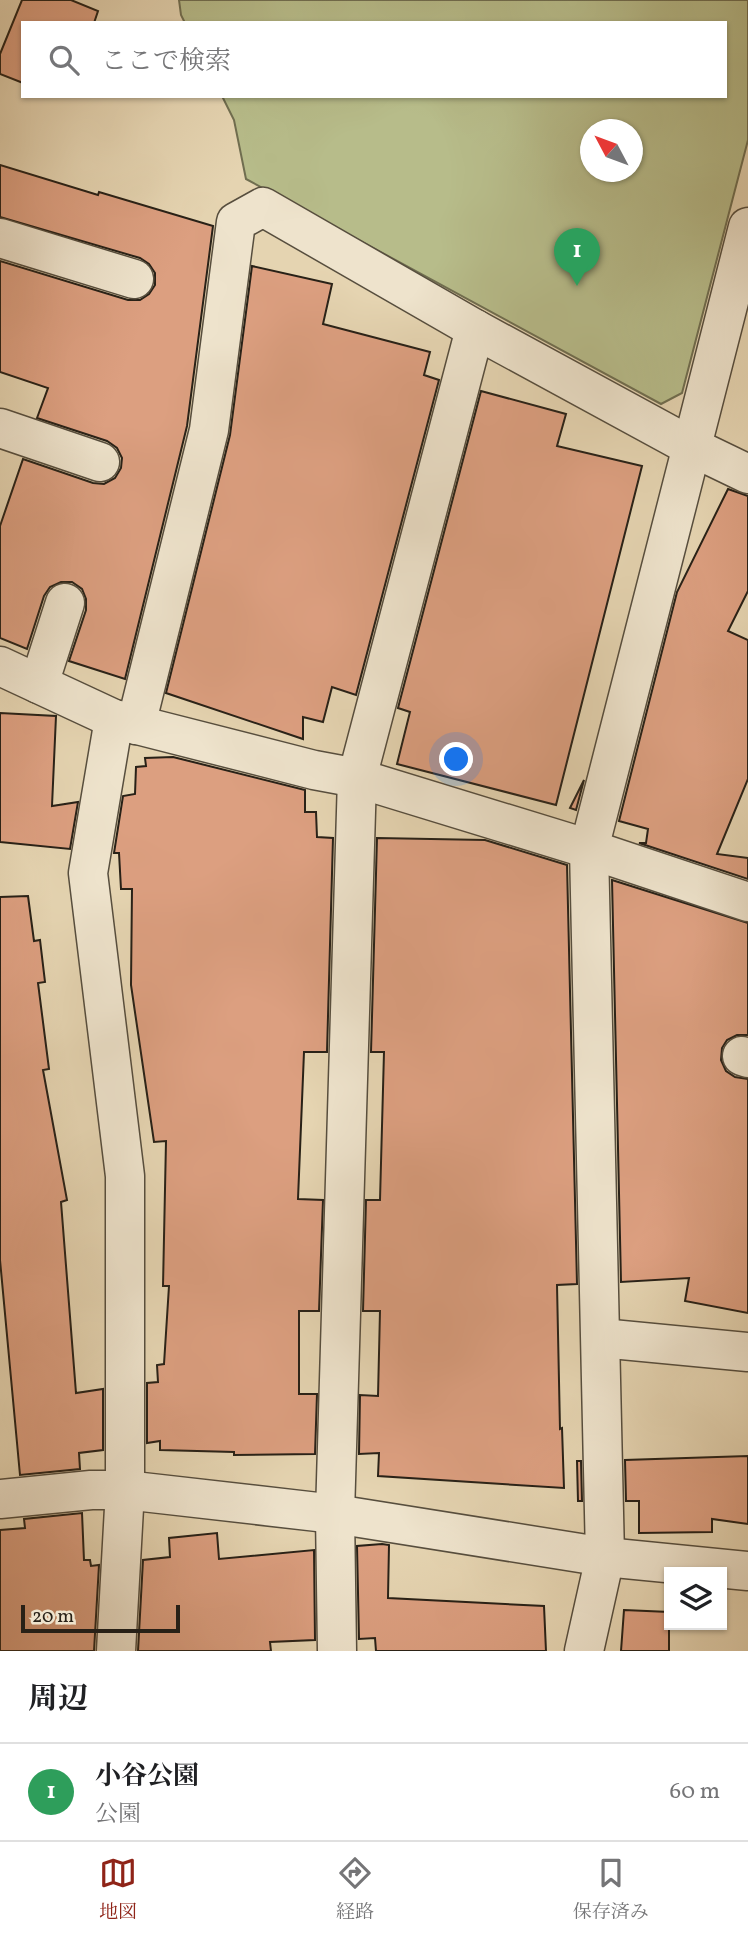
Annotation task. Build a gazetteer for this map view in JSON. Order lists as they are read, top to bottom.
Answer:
{
  "scale_bar": "20 m",
  "north": "top left",
  "page": {
    "search": "ここで検索",
    "pins": "1",
    "scale": "20 m",
    "heading": "周辺",
    "list": [
      {
        "mark": "1",
        "name": "小谷公園",
        "note": "公園",
        "value": "60 m"
      }
    ],
    "nav": ["地図", "経路", "保存済み"]
  }
}
